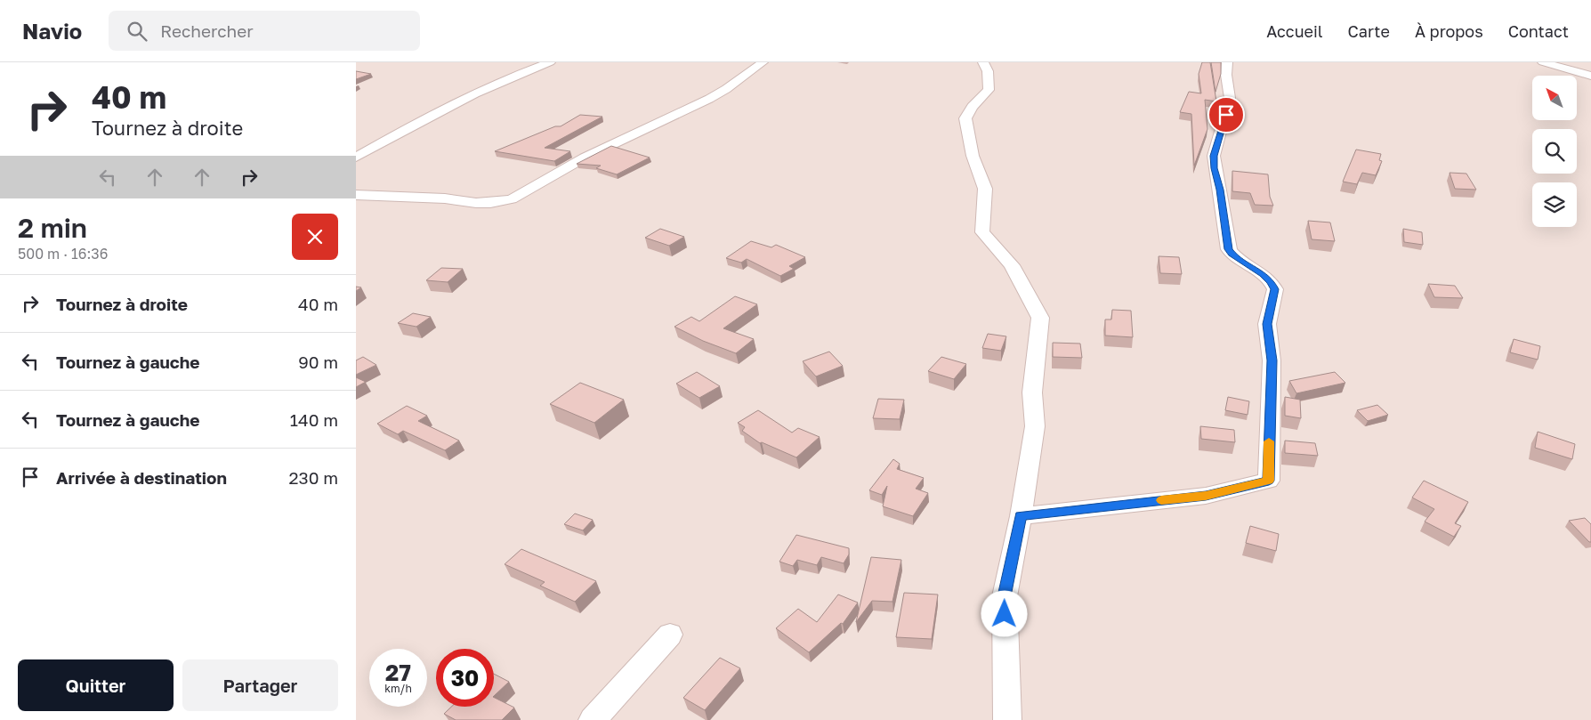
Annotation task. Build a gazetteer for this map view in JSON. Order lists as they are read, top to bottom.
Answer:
{
  "north": "top left",
  "page": {
    "header": "Navio",
    "search": "Rechercher",
    "nav": [
      "Accueil",
      "Carte",
      "À propos",
      "Contact"
    ],
    "turn": ["40 m", "Tournez à droite"],
    "heading": ["2 min", "500 m · 16:36"],
    "list": [
      {
        "name": "Tournez à droite",
        "value": "40 m"
      },
      {
        "name": "Tournez à gauche",
        "value": "90 m"
      },
      {
        "name": "Tournez à gauche",
        "value": "140 m"
      },
      {
        "name": "Arrivée à destination",
        "value": "230 m"
      }
    ],
    "speed": "27 km/h",
    "limit": "30",
    "buttons": ["Quitter", "Partager"]
  }
}
